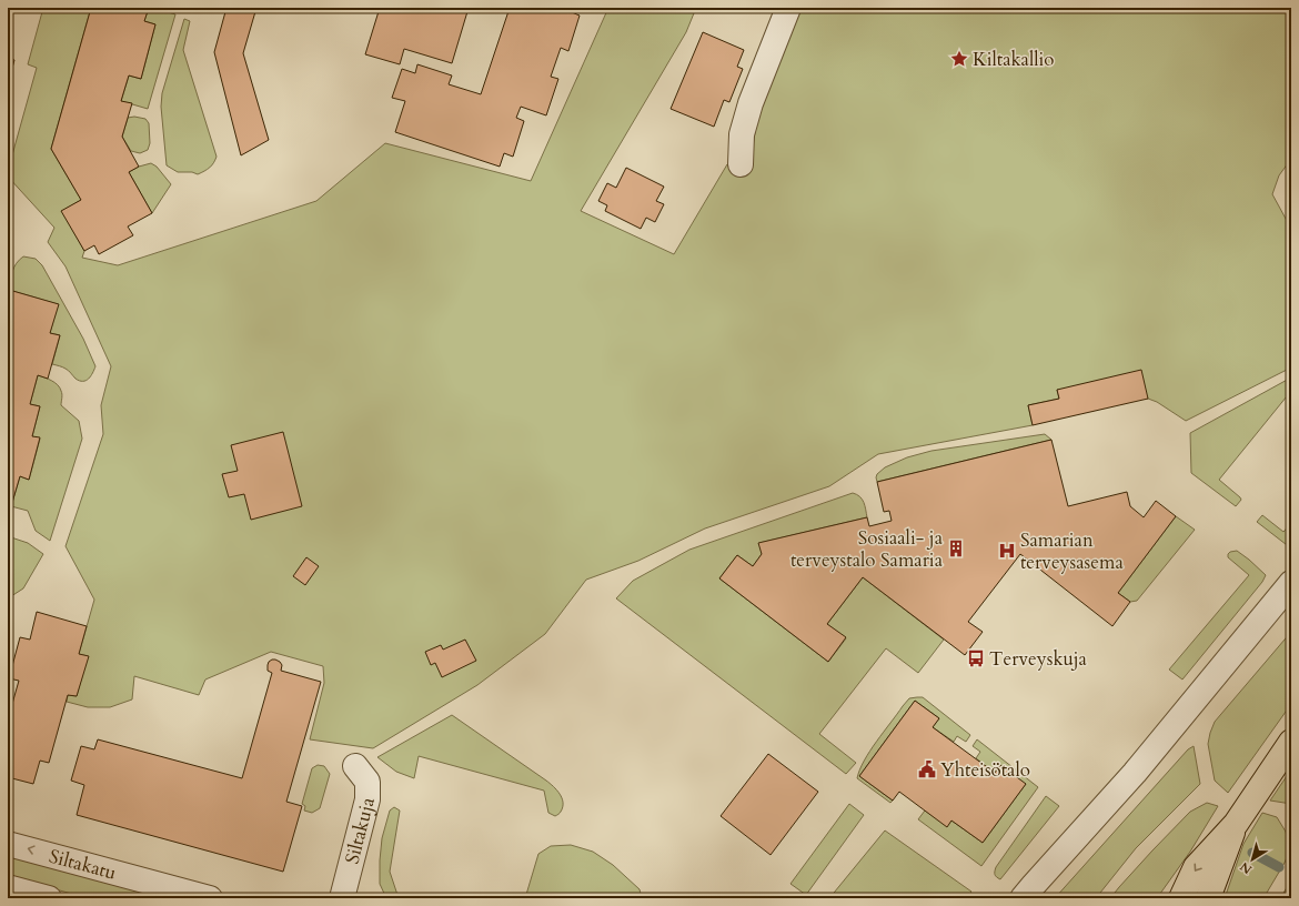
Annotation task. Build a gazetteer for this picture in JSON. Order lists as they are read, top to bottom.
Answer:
{
  "streets": {
    "street": ["Siltakuja", "Siltakatu"]
  },
  "one_way": ["Siltakatu"],
  "places": {
    "place": ["Kiltakallio"],
    "building": ["Sosiaali- ja terveystalo Samaria"],
    "hospital": ["Samarian terveysasema"],
    "bus stop": ["Terveyskuja"],
    "public building": ["Yhteisötalo"]
  },
  "north": "bottom left"
}
